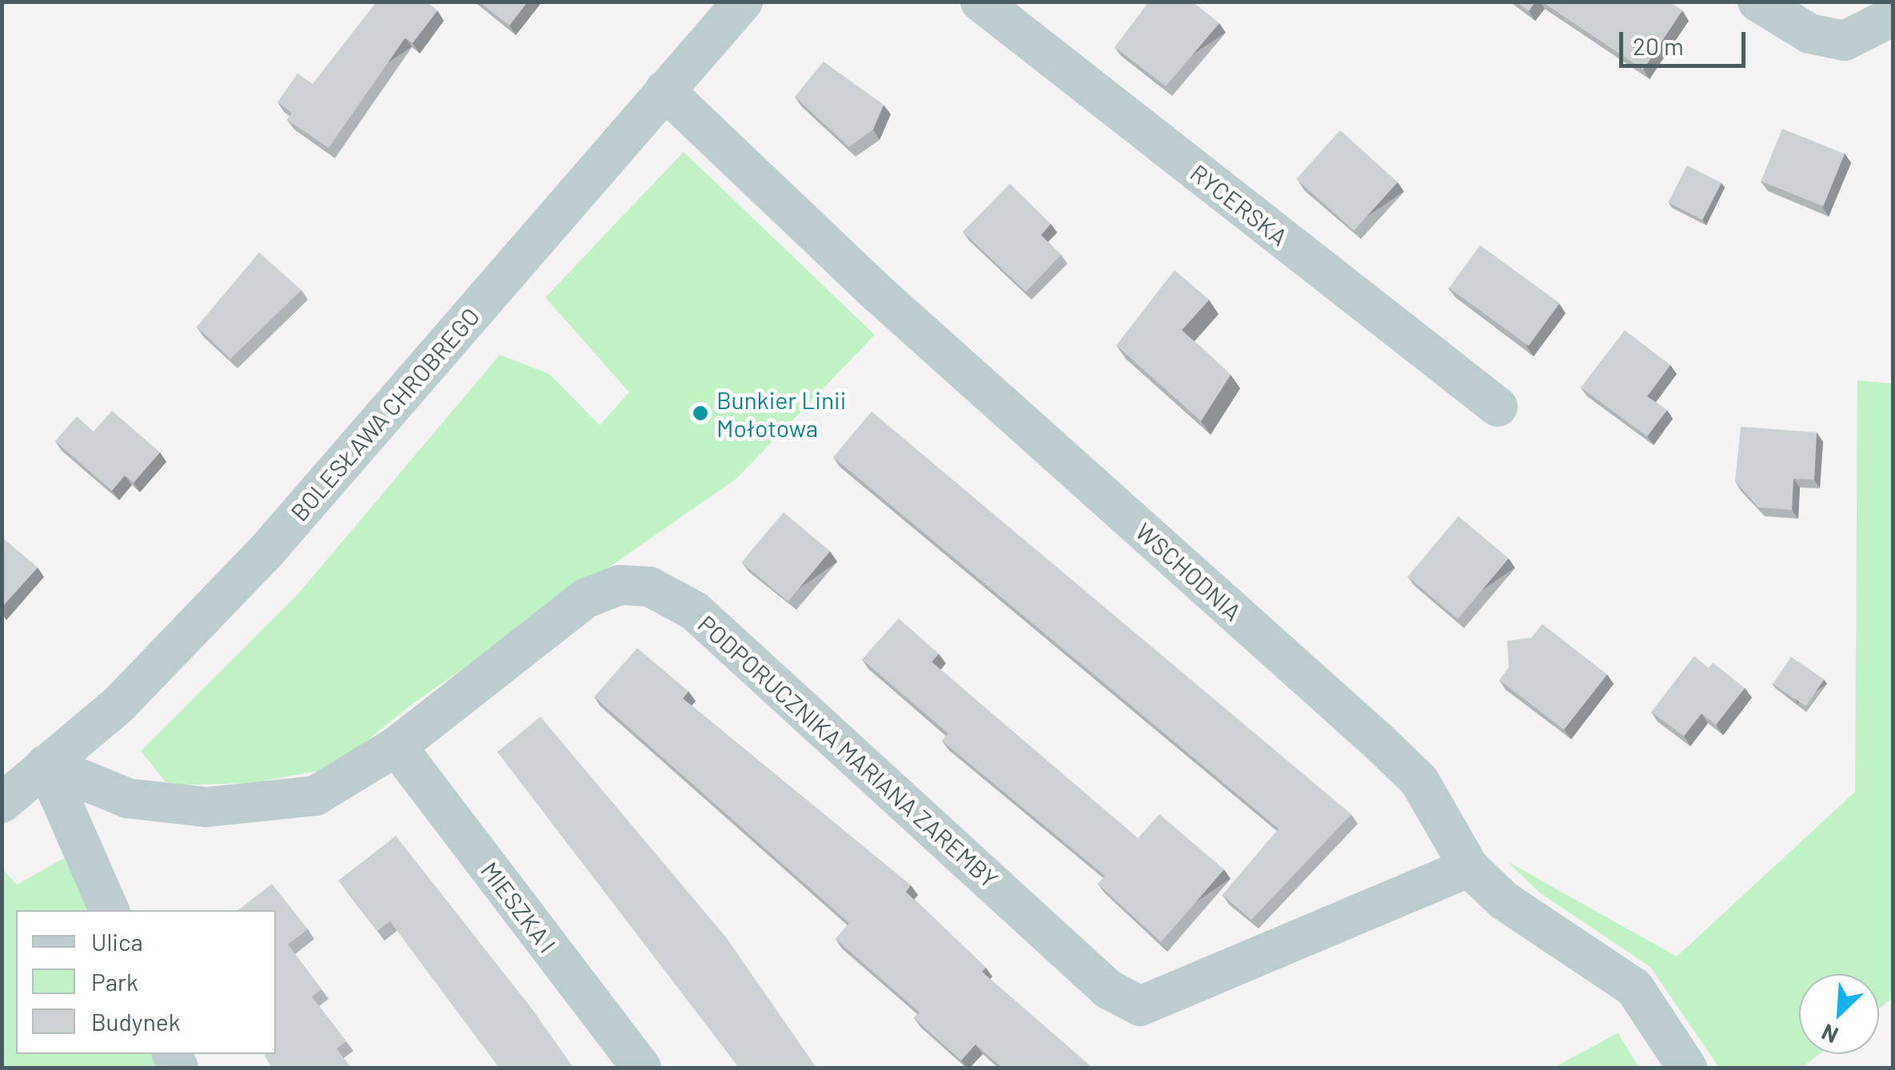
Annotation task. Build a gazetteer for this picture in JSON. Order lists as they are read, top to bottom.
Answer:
{
  "streets": {
    "street": [
      "RYCERSKA",
      "BOLESŁAWA CHROBREGO",
      "WSCHODNIA",
      "PODPORUCZNIKA MARIANA ZAREMBY",
      "MIESZKA I"
    ]
  },
  "crossings": [
    ["BOLESŁAWA CHROBREGO", "WSCHODNIA"],
    ["BOLESŁAWA CHROBREGO", "PODPORUCZNIKA MARIANA ZAREMBY"],
    ["WSCHODNIA", "PODPORUCZNIKA MARIANA ZAREMBY"],
    ["PODPORUCZNIKA MARIANA ZAREMBY", "MIESZKA I"]
  ],
  "places": ["Bunkier Linii Mołotowa"],
  "legend": ["Ulica", "Park", "Budynek"],
  "scale_bar": "20 m",
  "north": "bottom left"
}
